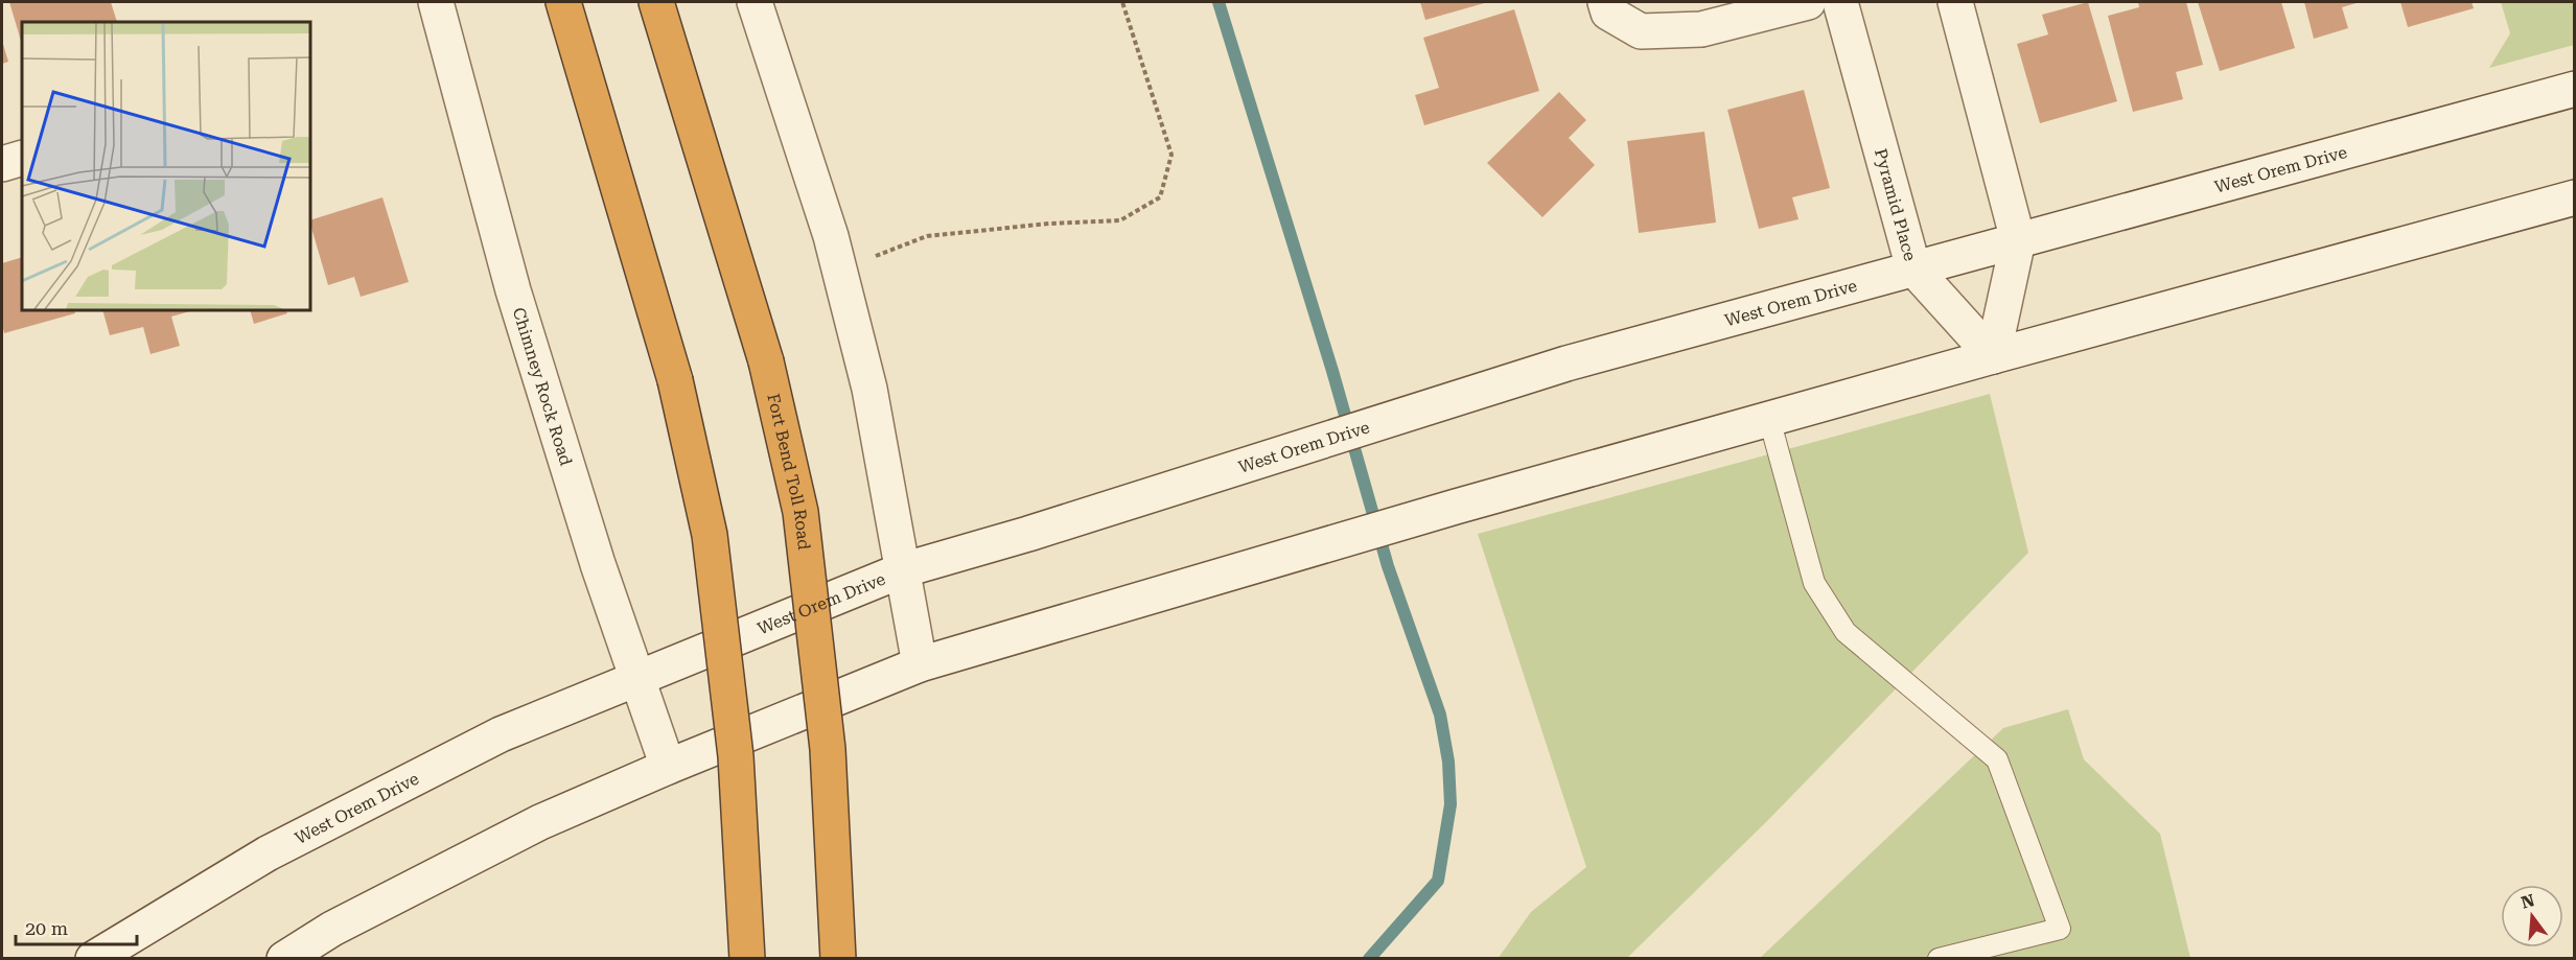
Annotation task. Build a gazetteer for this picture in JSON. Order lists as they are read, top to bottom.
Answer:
{
  "streets": {
    "highway": ["Fort Bend Toll Road"],
    "main road": ["West Orem Drive", "Pyramid Place", "Chimney Rock Road"]
  },
  "crossings": [
    ["West Orem Drive", "Pyramid Place"],
    ["West Orem Drive", "Chimney Rock Road"]
  ],
  "scale_bar": "20 m",
  "north": "top"
}
